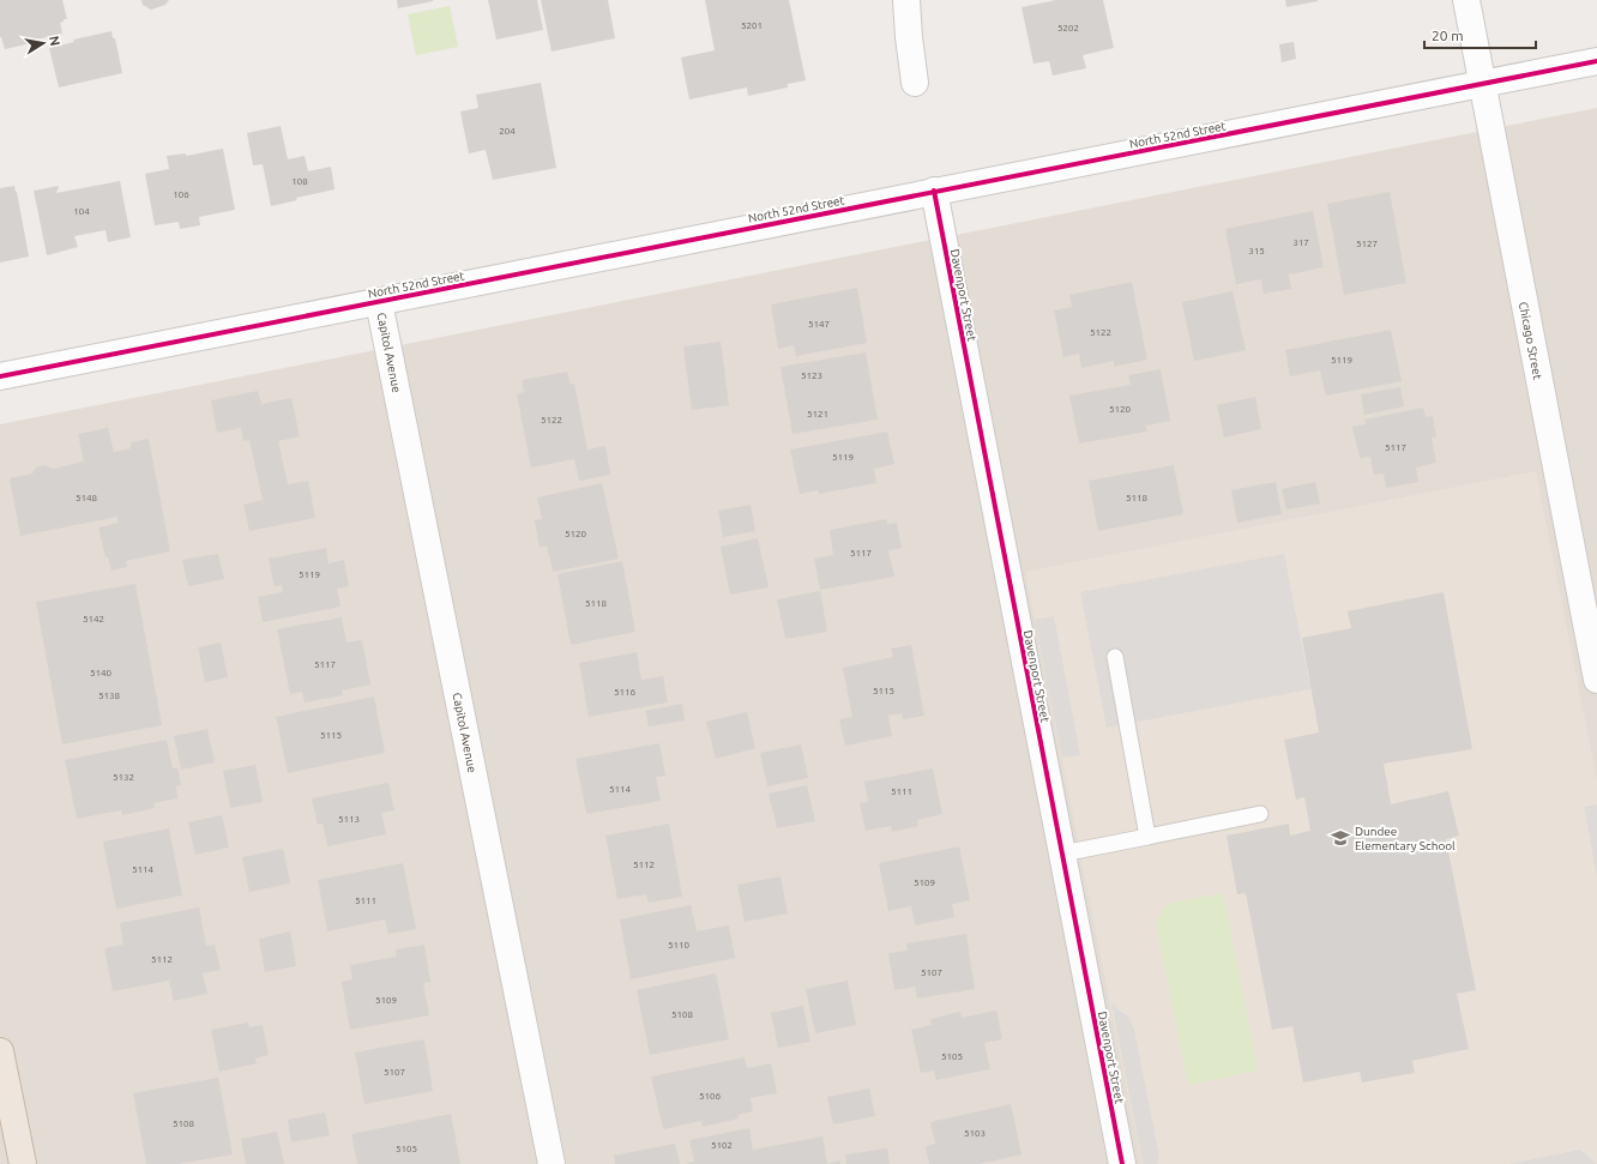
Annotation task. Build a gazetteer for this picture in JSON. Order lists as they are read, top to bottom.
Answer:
{
  "streets": {
    "street": [
      "North 52nd Street",
      "Davenport Street",
      "Chicago Street",
      "Capitol Avenue"
    ]
  },
  "crossings": [
    ["North 52nd Street", "Davenport Street"],
    ["North 52nd Street", "Chicago Street"],
    ["North 52nd Street", "Capitol Avenue"]
  ],
  "places": {
    "school or university": ["Dundee Elementary School"]
  },
  "house_numbers": [
    "5201",
    "5202",
    "204",
    "108",
    "106",
    "104",
    "317",
    "5127",
    "315",
    "5147",
    "5122",
    "5119",
    "5123",
    "5120",
    "5121",
    "5122",
    "5117",
    "5119",
    "5148",
    "5118",
    "5120",
    "5117",
    "5119",
    "5118",
    "5142",
    "5117",
    "5140",
    "5115",
    "5116",
    "5138",
    "5115",
    "5132",
    "5114",
    "5111",
    "5113",
    "5112",
    "5114",
    "5109",
    "5111",
    "5110",
    "5112",
    "5107",
    "5109",
    "5108",
    "5105",
    "5107",
    "5106",
    "5108",
    "5103",
    "5102",
    "5105"
  ],
  "scale_bar": "20 m",
  "north": "right"
}
